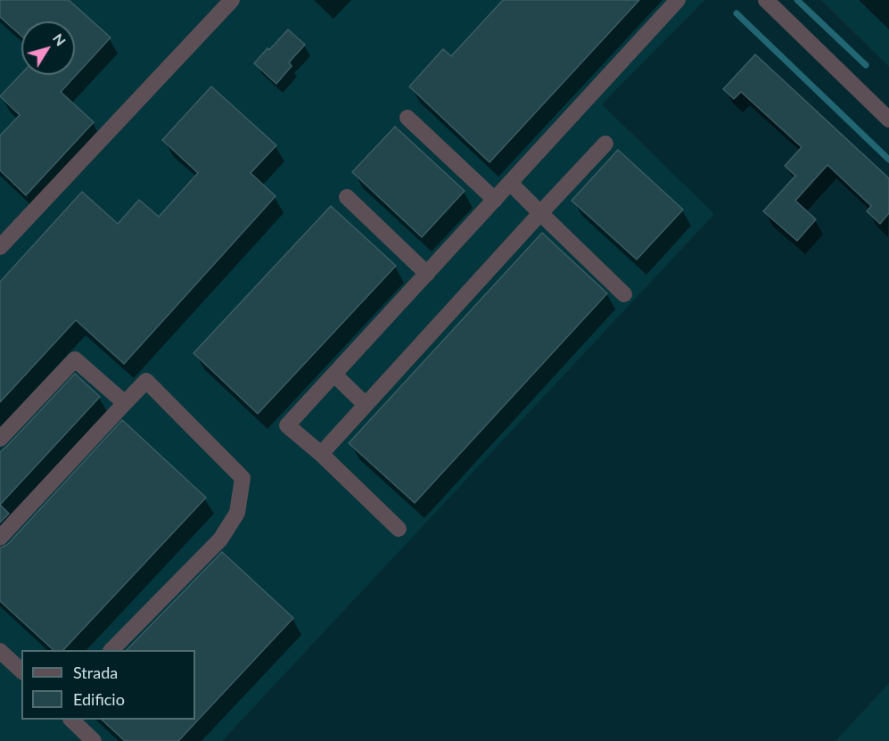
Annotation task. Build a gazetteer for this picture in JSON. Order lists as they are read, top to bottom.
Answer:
{
  "legend": ["Strada", "Edificio"],
  "north": "top right"
}
